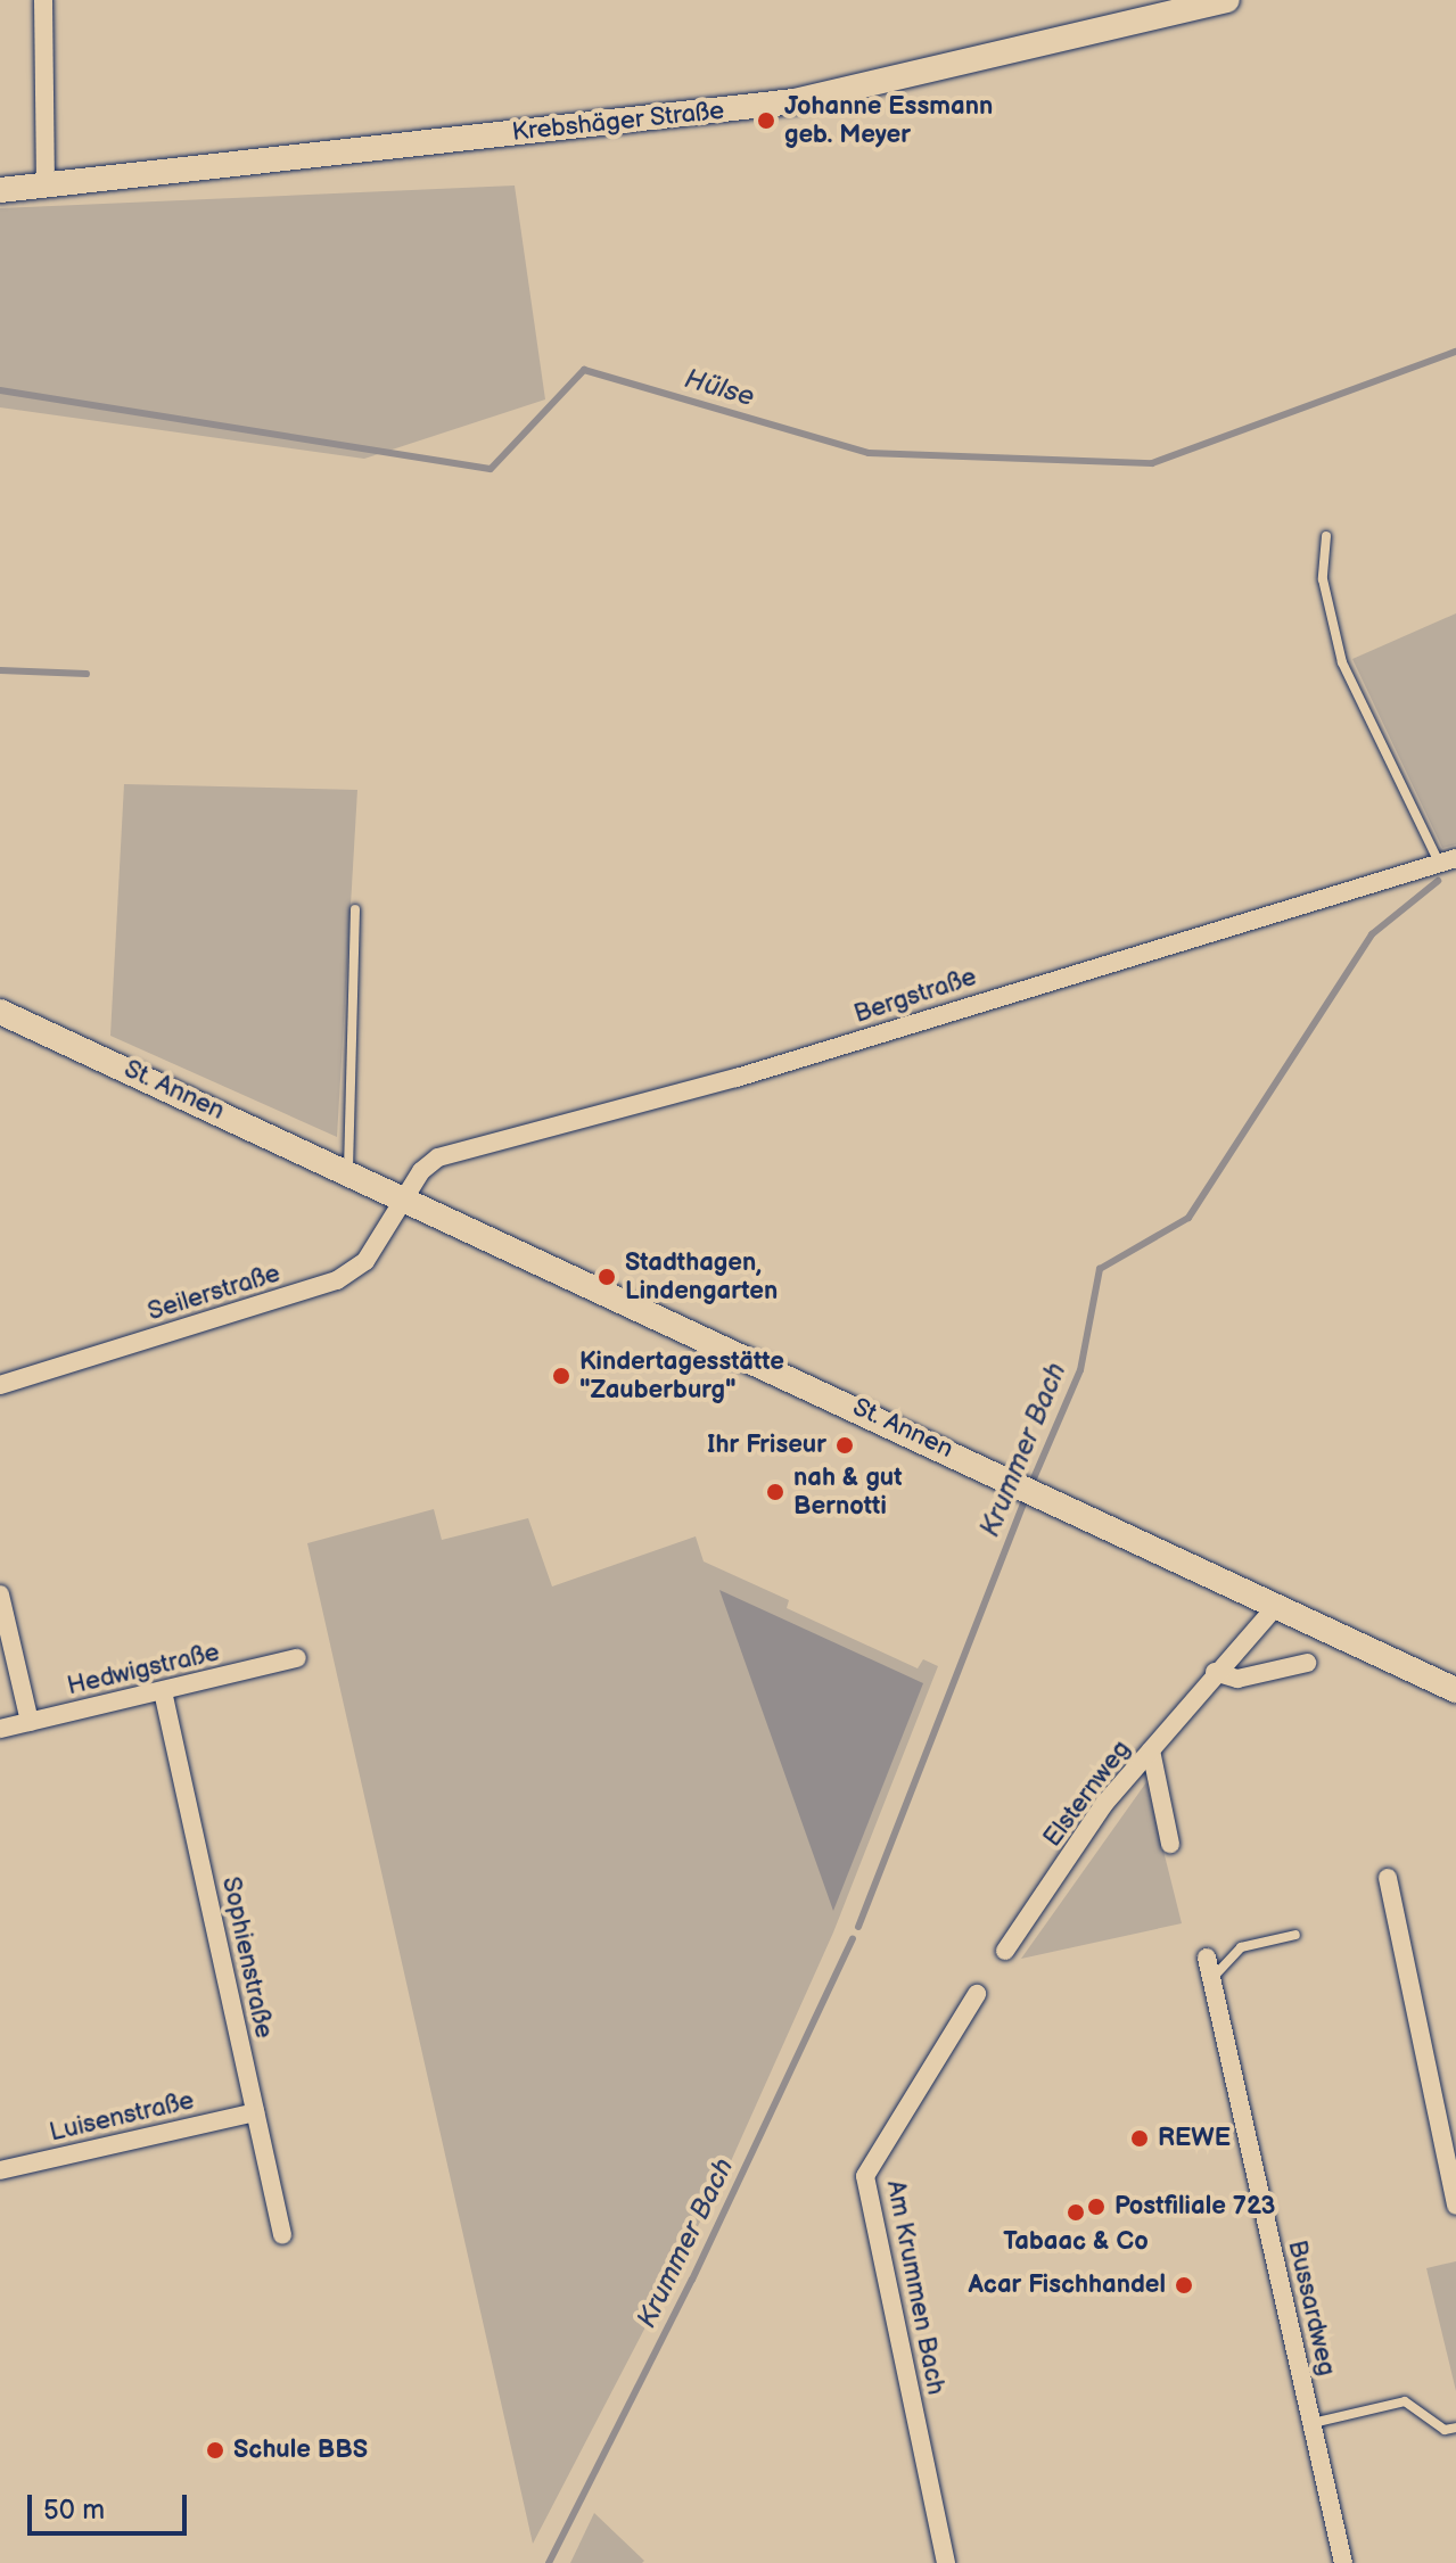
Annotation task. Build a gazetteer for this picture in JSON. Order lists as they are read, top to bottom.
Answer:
{
  "streets": {
    "main road": ["Krebshäger Straße", "St. Annen"],
    "street": [
      "Bergstraße",
      "Seilerstraße",
      "Hedwigstraße",
      "Elsternweg",
      "Sophienstraße",
      "Luisenstraße",
      "Am Krummen Bach",
      "Bussardweg"
    ]
  },
  "crossings": [
    ["Bergstraße", "St. Annen"],
    ["Bergstraße", "Seilerstraße"],
    ["St. Annen", "Seilerstraße"],
    ["St. Annen", "Elsternweg"],
    ["Hedwigstraße", "Sophienstraße"],
    ["Sophienstraße", "Luisenstraße"]
  ],
  "water": ["Hülse", "Krummer Bach"],
  "places": [
    "Johanne Essmann geb. Meyer",
    "Stadthagen, Lindengarten",
    "Kindertagesstätte \"Zauberburg\"",
    "Ihr Friseur",
    "nah & gut Bernotti",
    "REWE",
    "Postfiliale 723",
    "Tabaac & Co",
    "Acar Fischhandel",
    "Schule BBS"
  ],
  "scale_bar": "50 m"
}
